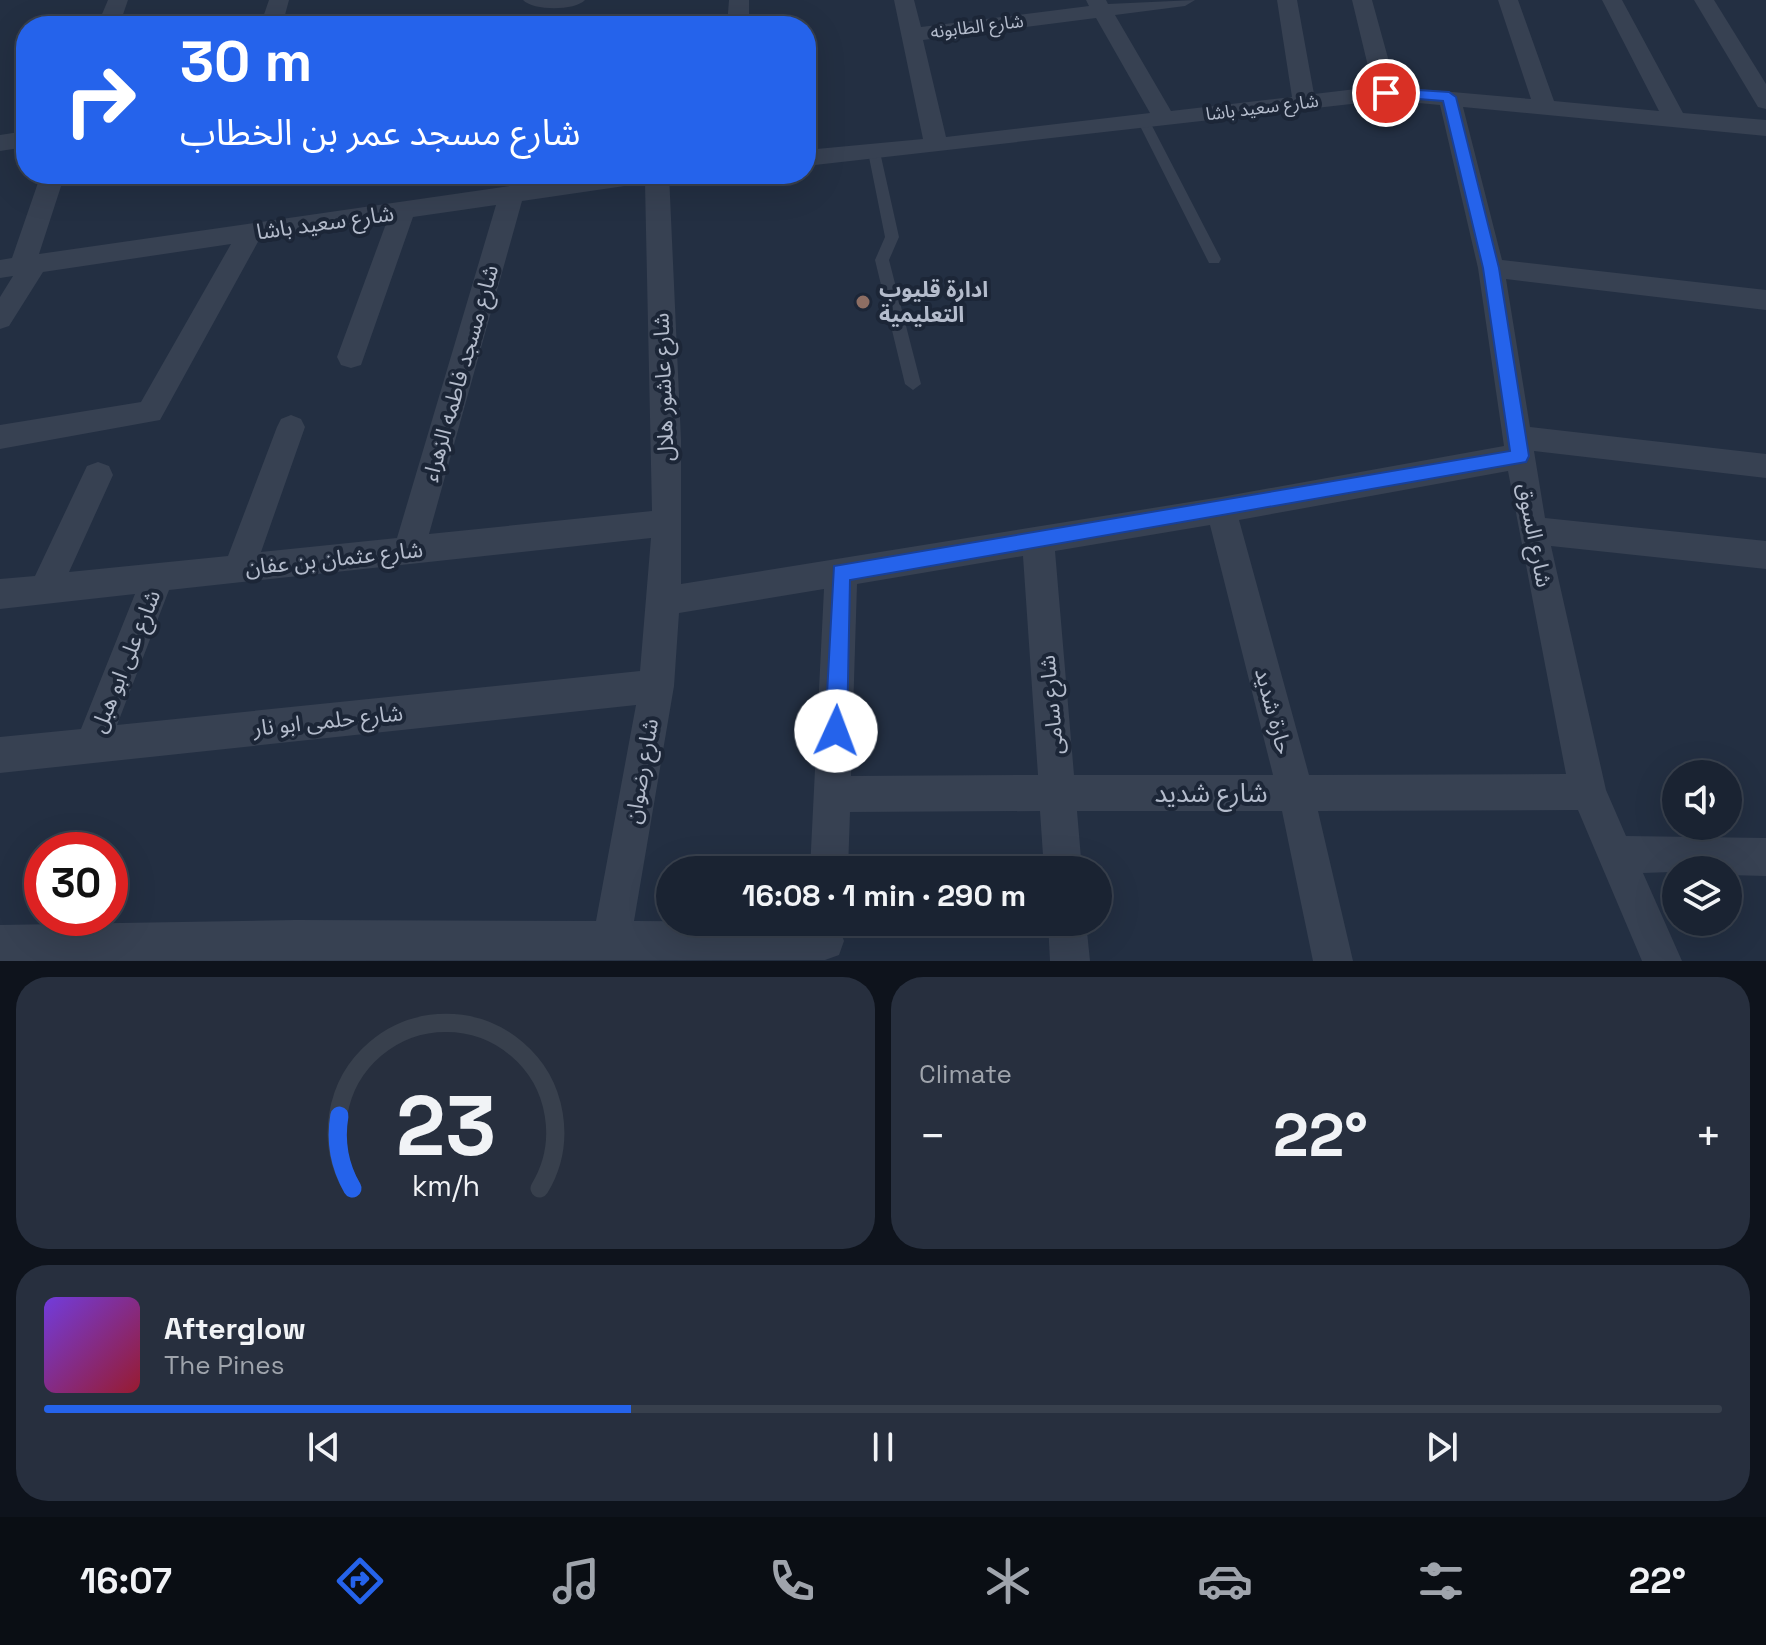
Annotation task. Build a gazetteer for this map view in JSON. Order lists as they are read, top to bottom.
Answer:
{
  "streets": {
    "street": [
      "شارع الطابونه",
      "شارع سعيد باشا",
      "شارع مسجد فاطمه الزهراء",
      "شارع عاشور هلال",
      "شارع السوق",
      "شارع عثمان بن عفان",
      "شارع على ابو هبل",
      "شارع سامى",
      "حارة شديد",
      "شارع حلمى ابو نار",
      "شارع رضوان",
      "شارع شديد"
    ]
  },
  "crossings": [
    ["شارع سعيد باشا", "شارع مسجد فاطمه الزهراء"],
    ["شارع سعيد باشا", "شارع السوق"],
    ["شارع مسجد فاطمه الزهراء", "شارع عثمان بن عفان"],
    ["شارع عاشور هلال", "شارع عثمان بن عفان"],
    ["شارع عاشور هلال", "شارع رضوان"],
    ["شارع السوق", "شارع شديد"],
    ["شارع عثمان بن عفان", "شارع على ابو هبل"],
    ["شارع على ابو هبل", "شارع حلمى ابو نار"],
    ["شارع سامى", "شارع شديد"],
    ["حارة شديد", "شارع شديد"],
    ["شارع حلمى ابو نار", "شارع رضوان"]
  ],
  "places": ["ادارة قليوب التعليمية"],
  "page": {
    "turn": ["30 m", "شارع مسجد عمر بن الخطاب"],
    "limit": "30",
    "trip": "16:08 · 1 min · 290 m",
    "tile": "Climate",
    "heat": ["−", "22°", "+"],
    "song": ["Afterglow", "The Pines"],
    "tabs": ["16:07", "22°"],
    "gauge": ["23", "km/h"]
  }
}
